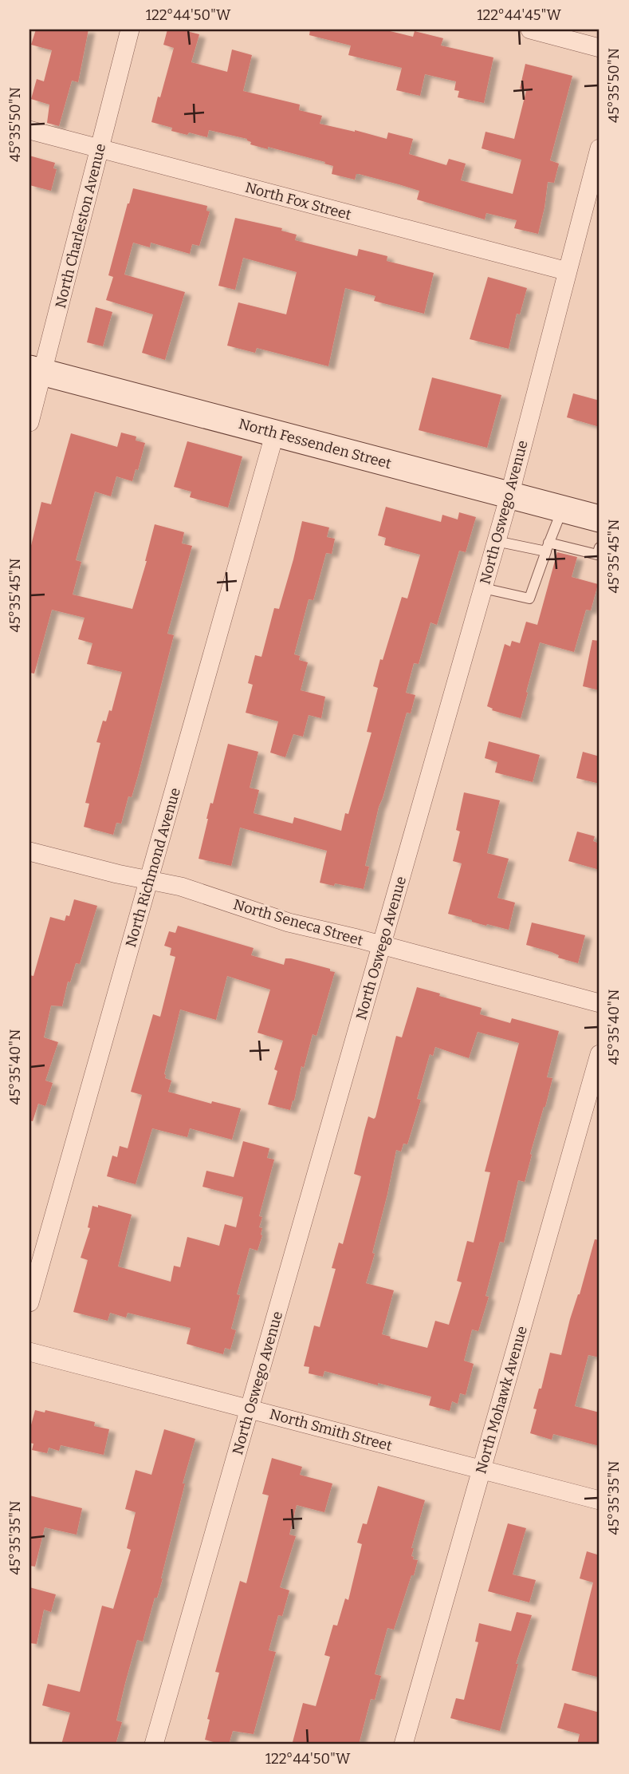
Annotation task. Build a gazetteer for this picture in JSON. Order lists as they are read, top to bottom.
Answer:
{
  "streets": {
    "main road": ["North Fessenden Street"],
    "street": [
      "North Fox Street",
      "North Charleston Avenue",
      "North Oswego Avenue",
      "North Richmond Avenue",
      "North Seneca Street",
      "North Mohawk Avenue",
      "North Smith Street"
    ]
  },
  "crossings": [
    ["North Fox Street", "North Charleston Avenue"],
    ["North Fox Street", "North Oswego Avenue"],
    ["North Charleston Avenue", "North Fessenden Street"],
    ["North Fessenden Street", "North Oswego Avenue"],
    ["North Fessenden Street", "North Richmond Avenue"],
    ["North Oswego Avenue", "North Seneca Street"],
    ["North Oswego Avenue", "North Smith Street"],
    ["North Richmond Avenue", "North Seneca Street"],
    ["North Mohawk Avenue", "North Smith Street"]
  ],
  "coordinates": [
    "122°44'50\"W",
    "122°44'45\"W",
    "45°35'50\"N",
    "45°35'45\"N",
    "45°35'40\"N",
    "45°35'35\"N"
  ]
}
